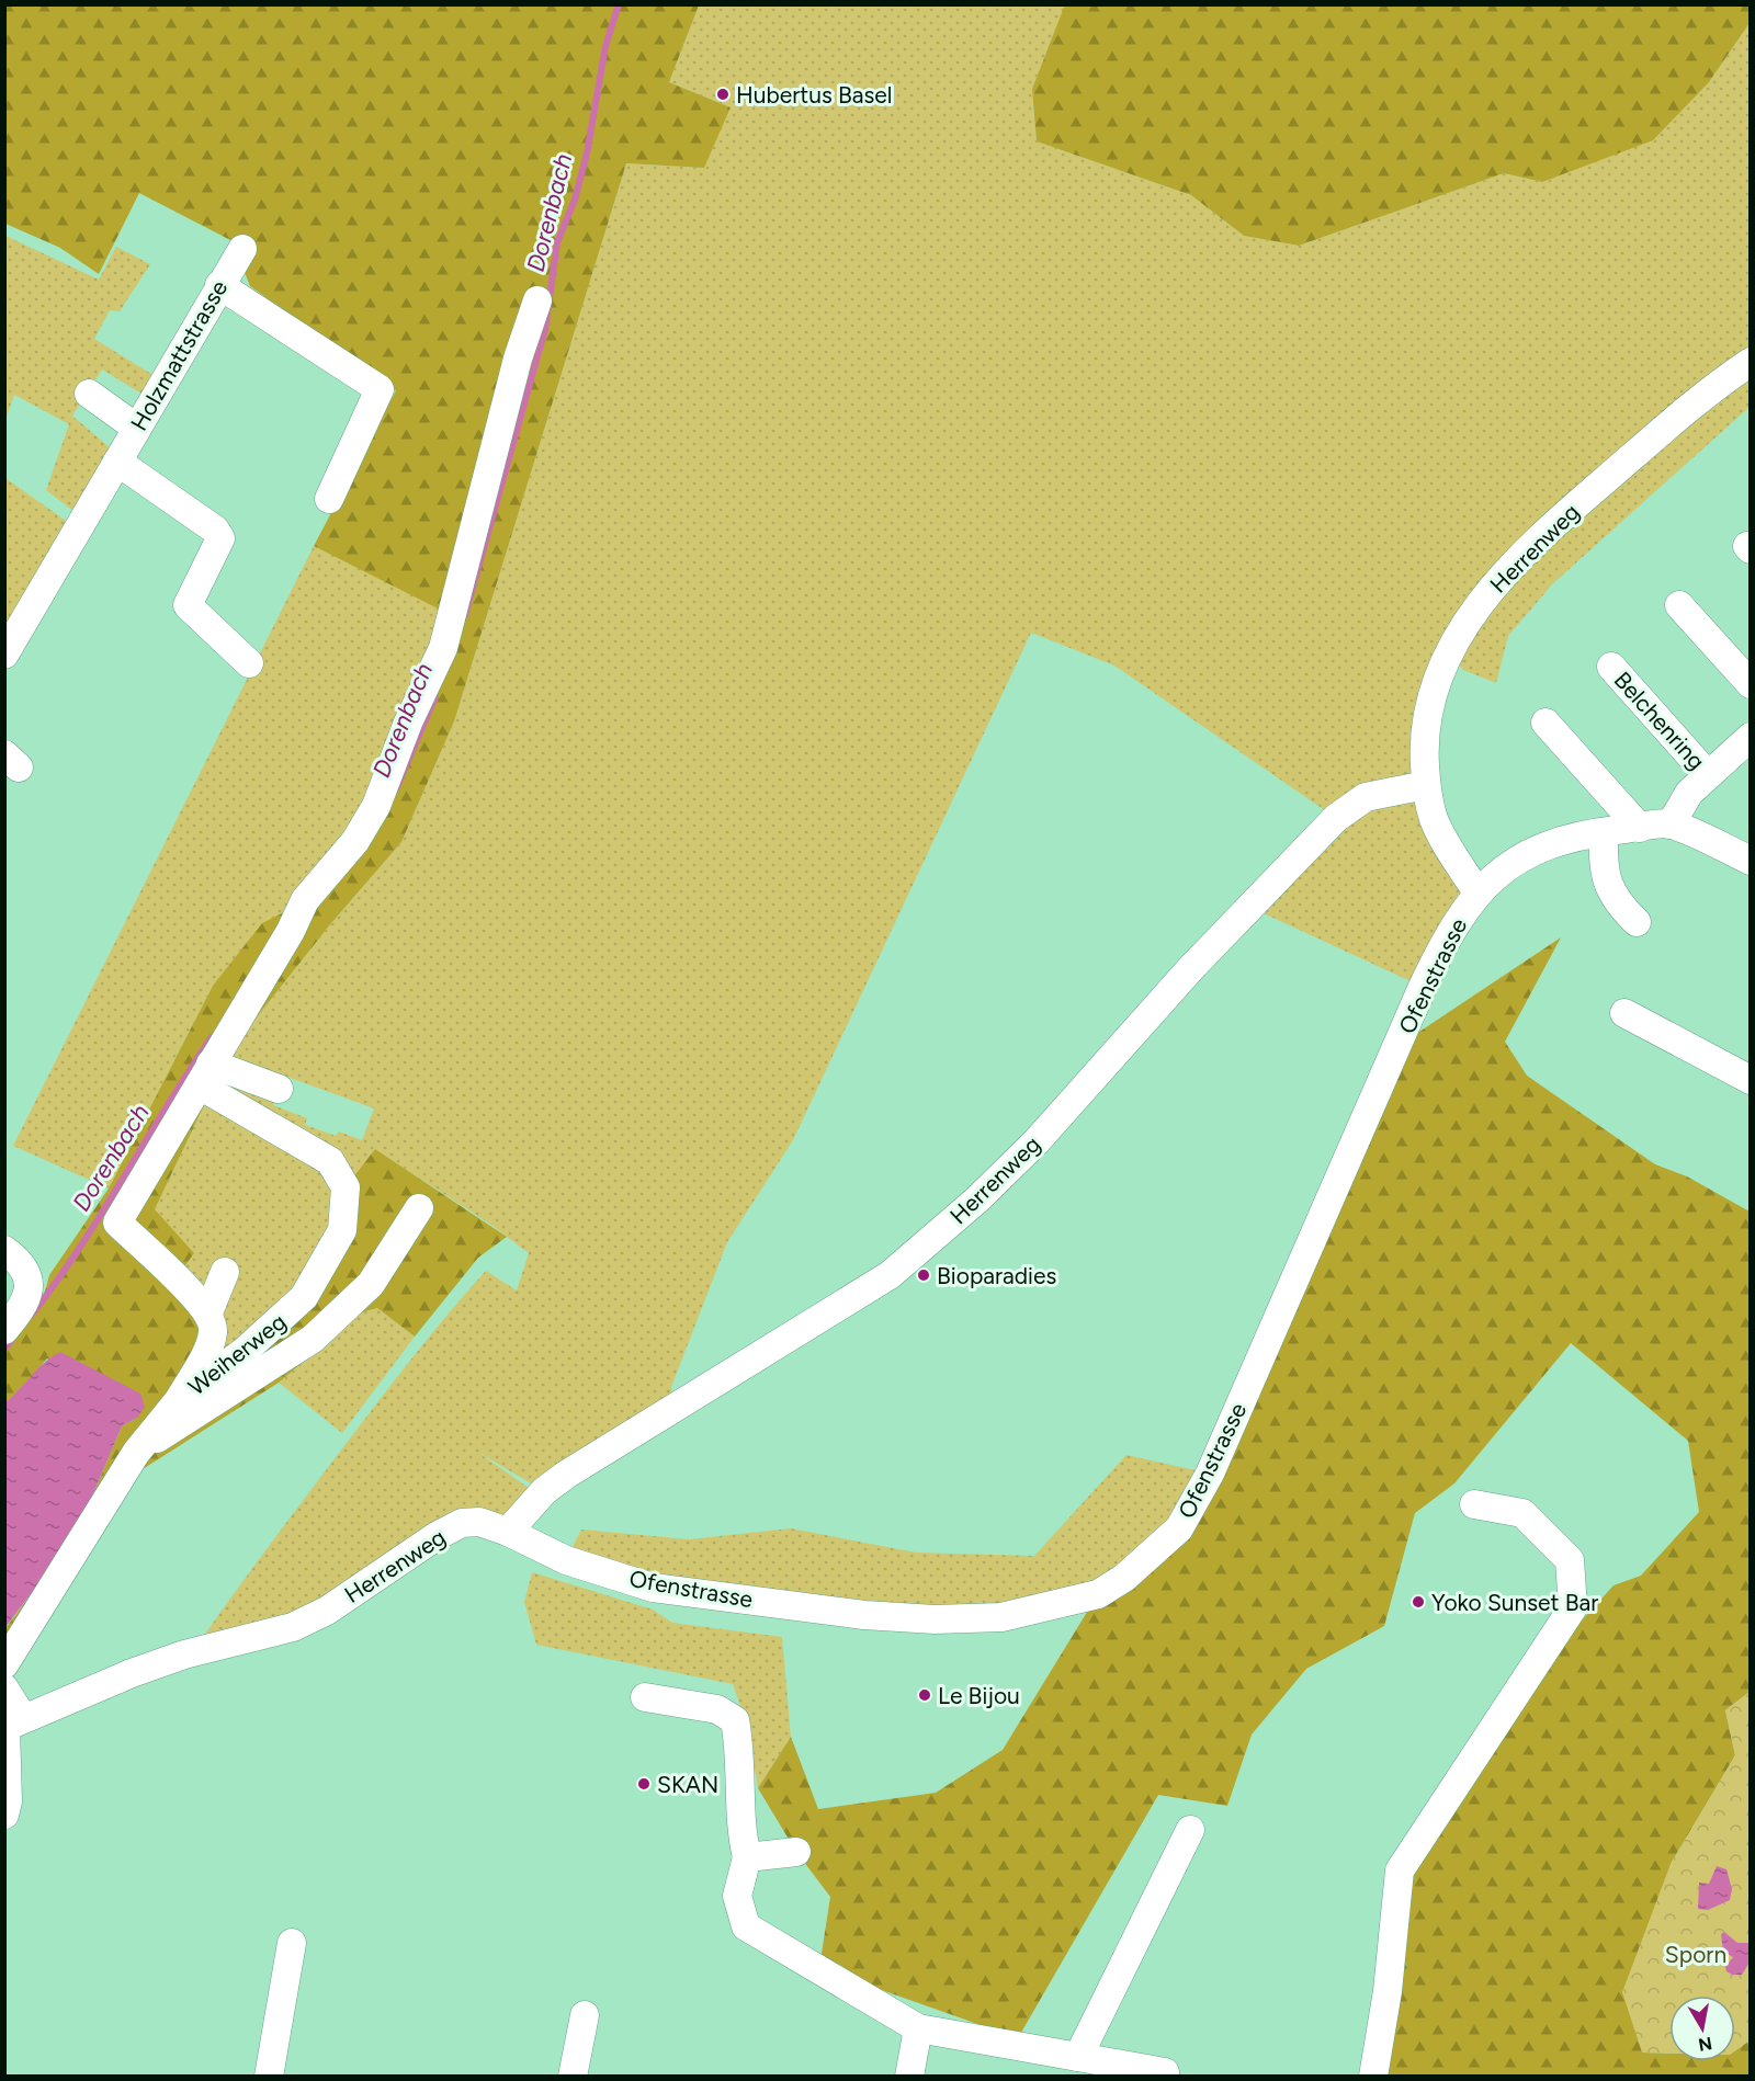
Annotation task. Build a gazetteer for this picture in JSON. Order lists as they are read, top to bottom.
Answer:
{
  "streets": {
    "street": [
      "Holzmattstrasse",
      "Herrenweg",
      "Belchenring",
      "Ofenstrasse",
      "Weiherweg"
    ]
  },
  "crossings": [
    ["Herrenweg", "Ofenstrasse"],
    ["Belchenring", "Ofenstrasse"]
  ],
  "water": ["Dorenbach"],
  "parks": ["Sporn"],
  "places": [
    "Hubertus Basel",
    "Bioparadies",
    "Yoko Sunset Bar",
    "Le Bijou",
    "SKAN"
  ],
  "north": "bottom"
}
